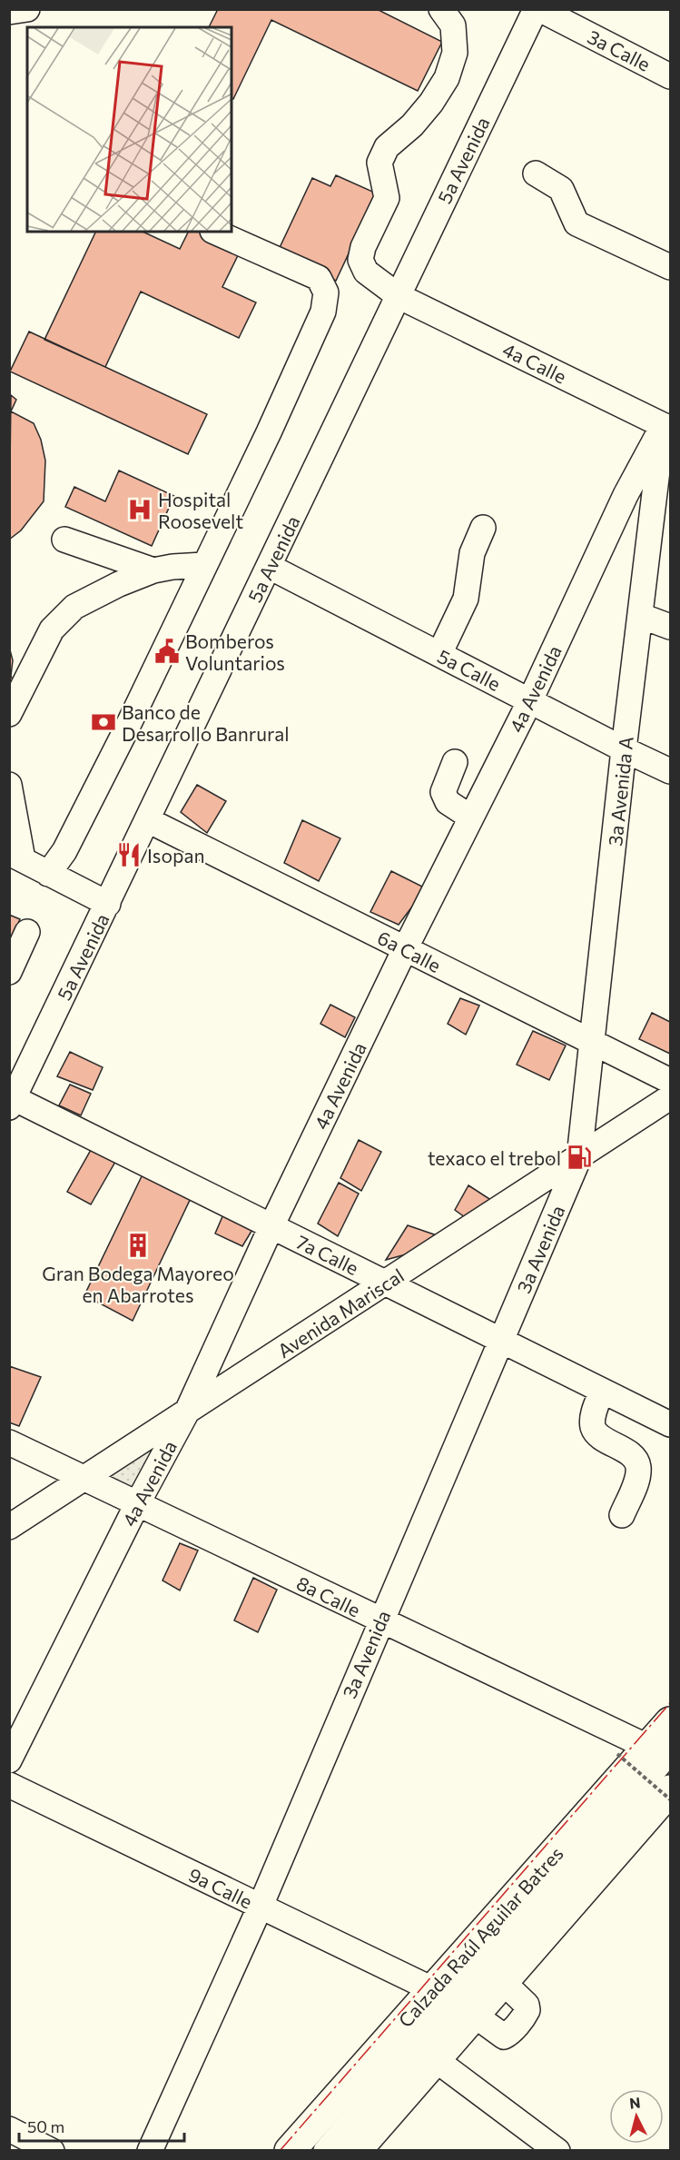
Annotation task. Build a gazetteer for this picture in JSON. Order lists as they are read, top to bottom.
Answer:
{
  "streets": {
    "highway": ["Calzada Raúl Aguilar Batres"],
    "street": [
      "3a Calle",
      "5a Avenida",
      "4a Calle",
      "5a Calle",
      "4a Avenida",
      "3a Avenida A",
      "6a Calle",
      "3a Avenida",
      "7a Calle",
      "Avenida Mariscal",
      "8a Calle",
      "9a Calle"
    ]
  },
  "crossings": [
    ["3a Calle", "5a Avenida"],
    ["5a Avenida", "4a Calle"],
    ["5a Avenida", "5a Calle"],
    ["5a Avenida", "6a Calle"],
    ["5a Avenida", "7a Calle"],
    ["4a Calle", "4a Avenida"],
    ["4a Calle", "3a Avenida A"],
    ["5a Calle", "4a Avenida"],
    ["5a Calle", "3a Avenida A"],
    ["4a Avenida", "3a Avenida A"],
    ["4a Avenida", "6a Calle"],
    ["4a Avenida", "7a Calle"],
    ["4a Avenida", "Avenida Mariscal"],
    ["4a Avenida", "8a Calle"],
    ["3a Avenida A", "6a Calle"],
    ["3a Avenida A", "3a Avenida"],
    ["3a Avenida A", "Avenida Mariscal"],
    ["3a Avenida", "7a Calle"],
    ["3a Avenida", "Avenida Mariscal"],
    ["3a Avenida", "8a Calle"],
    ["3a Avenida", "9a Calle"],
    ["7a Calle", "Avenida Mariscal"],
    ["Avenida Mariscal", "8a Calle"],
    ["8a Calle", "Calzada Raúl Aguilar Batres"],
    ["9a Calle", "Calzada Raúl Aguilar Batres"]
  ],
  "places": {
    "hospital": ["Hospital Roosevelt"],
    "public building": ["Bomberos Voluntarios"],
    "bank": ["Banco de Desarrollo Banrural"],
    "restaurant": ["Isopan"],
    "fuel station": ["texaco el trebol"],
    "building": ["Gran Bodega Mayoreo en Abarrotes"]
  },
  "scale_bar": "50 m",
  "north": "top"
}
